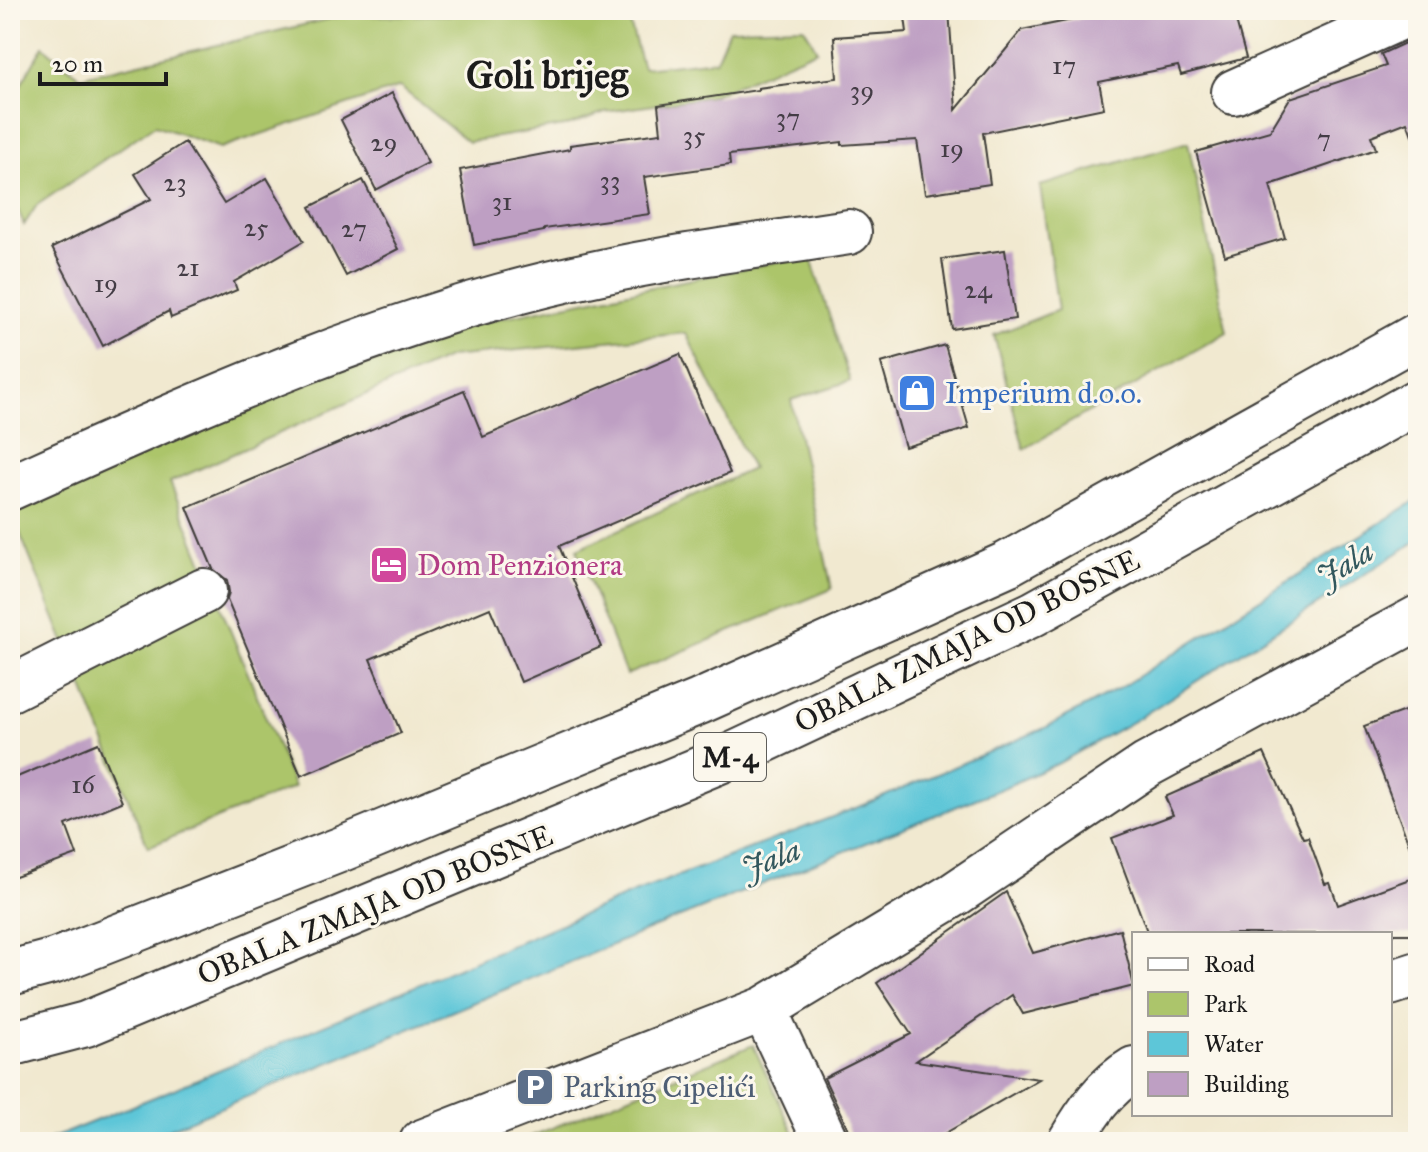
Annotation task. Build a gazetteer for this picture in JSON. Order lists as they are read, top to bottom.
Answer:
{
  "streets": {
    "main road": ["OBALA ZMAJA OD BOSNE", "M-4"]
  },
  "districts": ["Goli brijeg"],
  "water": ["Jala"],
  "places": {
    "shop": ["Imperium d.o.o."],
    "hotel": ["Dom Penzionera"],
    "parking": ["Parking Cipelići"]
  },
  "house_numbers": [
    "17",
    "39",
    "37",
    "35",
    "7",
    "29",
    "19",
    "33",
    "23",
    "31",
    "25",
    "27",
    "21",
    "19",
    "24",
    "16"
  ],
  "legend": [
    "Road",
    "Park",
    "Water",
    "Building"
  ],
  "scale_bar": "20 m"
}
